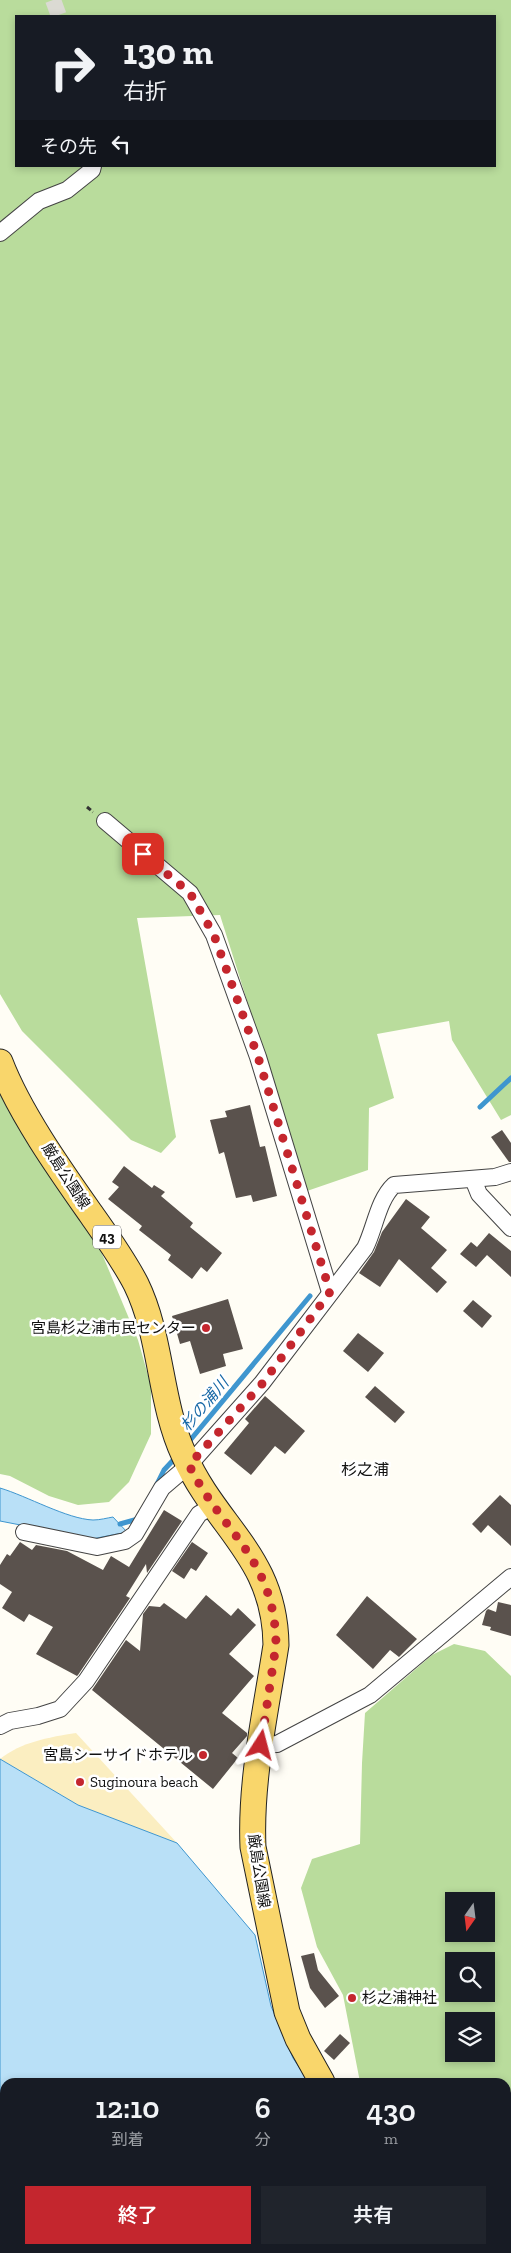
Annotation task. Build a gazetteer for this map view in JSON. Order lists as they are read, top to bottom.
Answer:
{
  "streets": {
    "main road": ["厳島公園線", "43"]
  },
  "districts": ["杉之浦"],
  "water": ["杉の浦川"],
  "places": [
    "宮島杉之浦市民センター",
    "宮島シーサイドホテル",
    "Suginoura beach",
    "杉之浦神社"
  ],
  "north": "bottom",
  "page": {
    "turn": ["130 m", "右折"],
    "then": "その先",
    "eta": [
      "12:10",
      "到着",
      "6",
      "分",
      "430",
      "m"
    ],
    "buttons": ["終了", "共有"]
  }
}
